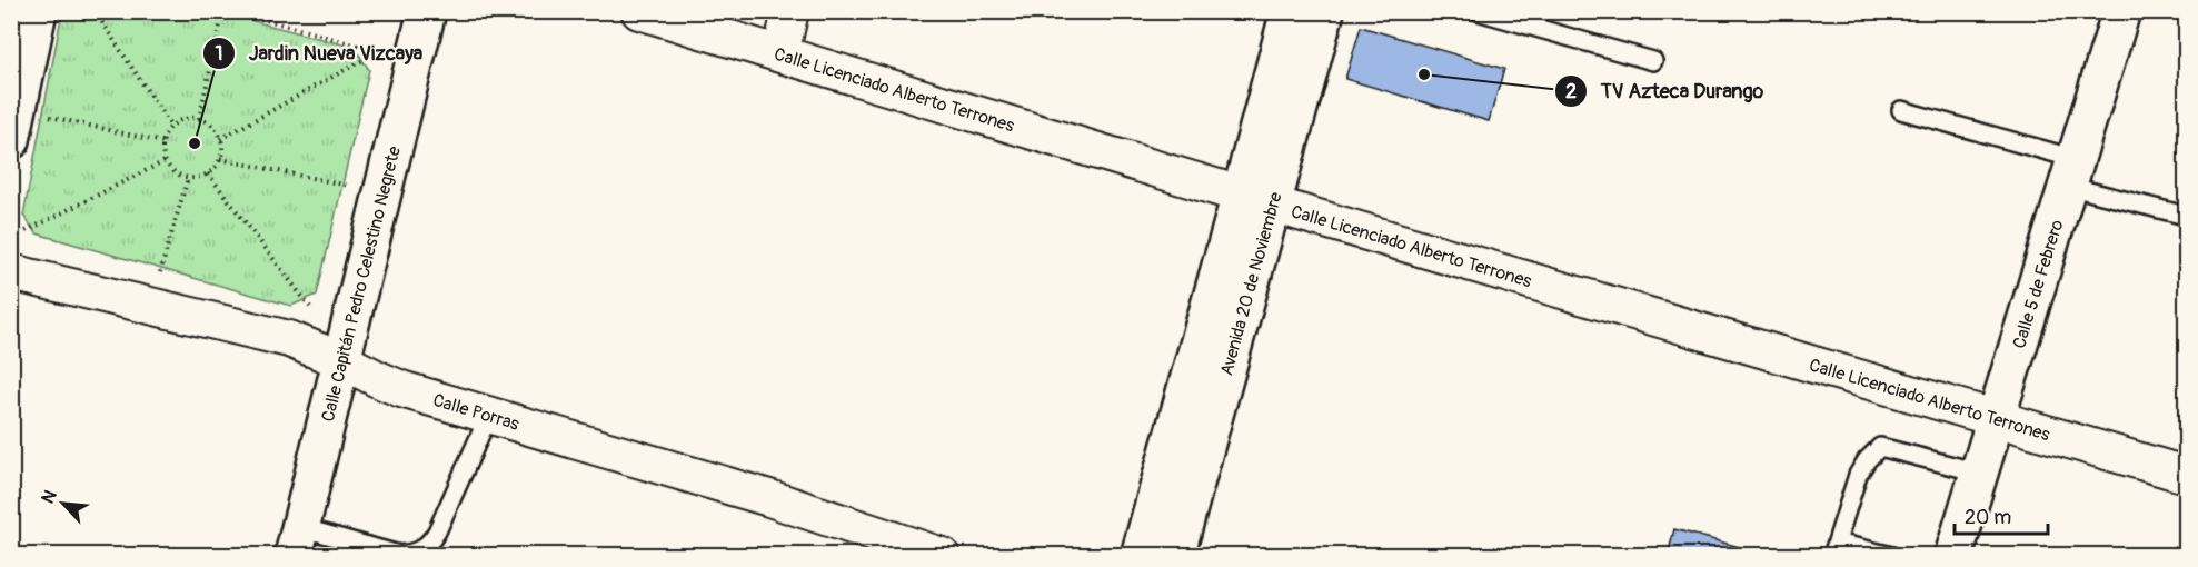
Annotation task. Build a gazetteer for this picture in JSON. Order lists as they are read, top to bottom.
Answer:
{
  "streets": {
    "street": [
      "Calle Licenciado Alberto Terrones",
      "Calle Capitán Pedro Celestino Negrete",
      "Avenida 20 de Noviembre",
      "Calle 5 de Febrero",
      "Calle Porras"
    ]
  },
  "crossings": [
    ["Calle Licenciado Alberto Terrones", "Avenida 20 de Noviembre"],
    ["Calle Licenciado Alberto Terrones", "Calle 5 de Febrero"],
    ["Calle Capitán Pedro Celestino Negrete", "Calle Porras"]
  ],
  "places": ["TV Azteca Durango", "Jardin Nueva Vizcaya"],
  "scale_bar": "20 m",
  "north": "top left"
}
